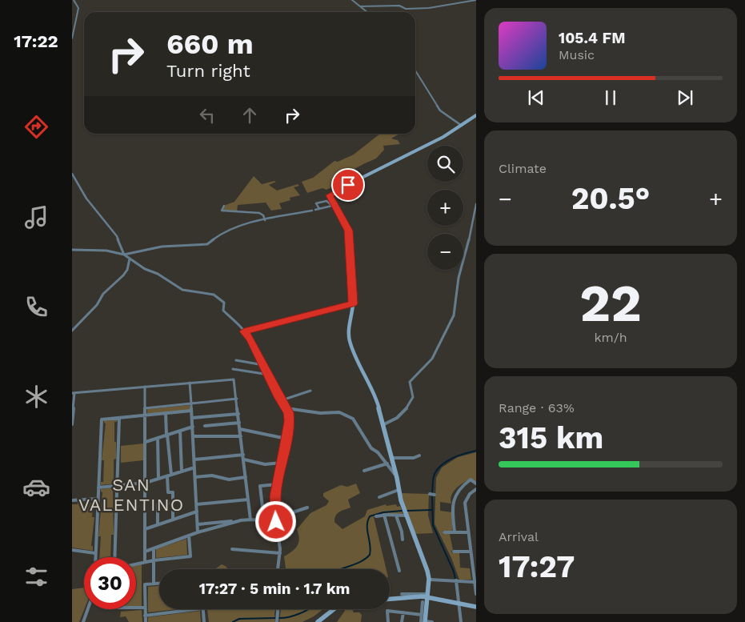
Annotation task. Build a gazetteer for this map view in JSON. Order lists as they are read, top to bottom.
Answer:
{
  "districts": ["SAN VALENTINO"],
  "page": {
    "tabs": "17:22",
    "turn": ["660 m", "Turn right"],
    "song": ["105.4 FM", "Music"],
    "tile": [
      "Climate",
      ["22", "km/h"],
      ["Range · 63%", "315 km"],
      ["Arrival", "17:27"]
    ],
    "map_buttons": ["+", "−"],
    "heat": ["−", "20.5°", "+"],
    "limit": "30",
    "trip": "17:27 · 5 min · 1.7 km"
  }
}
